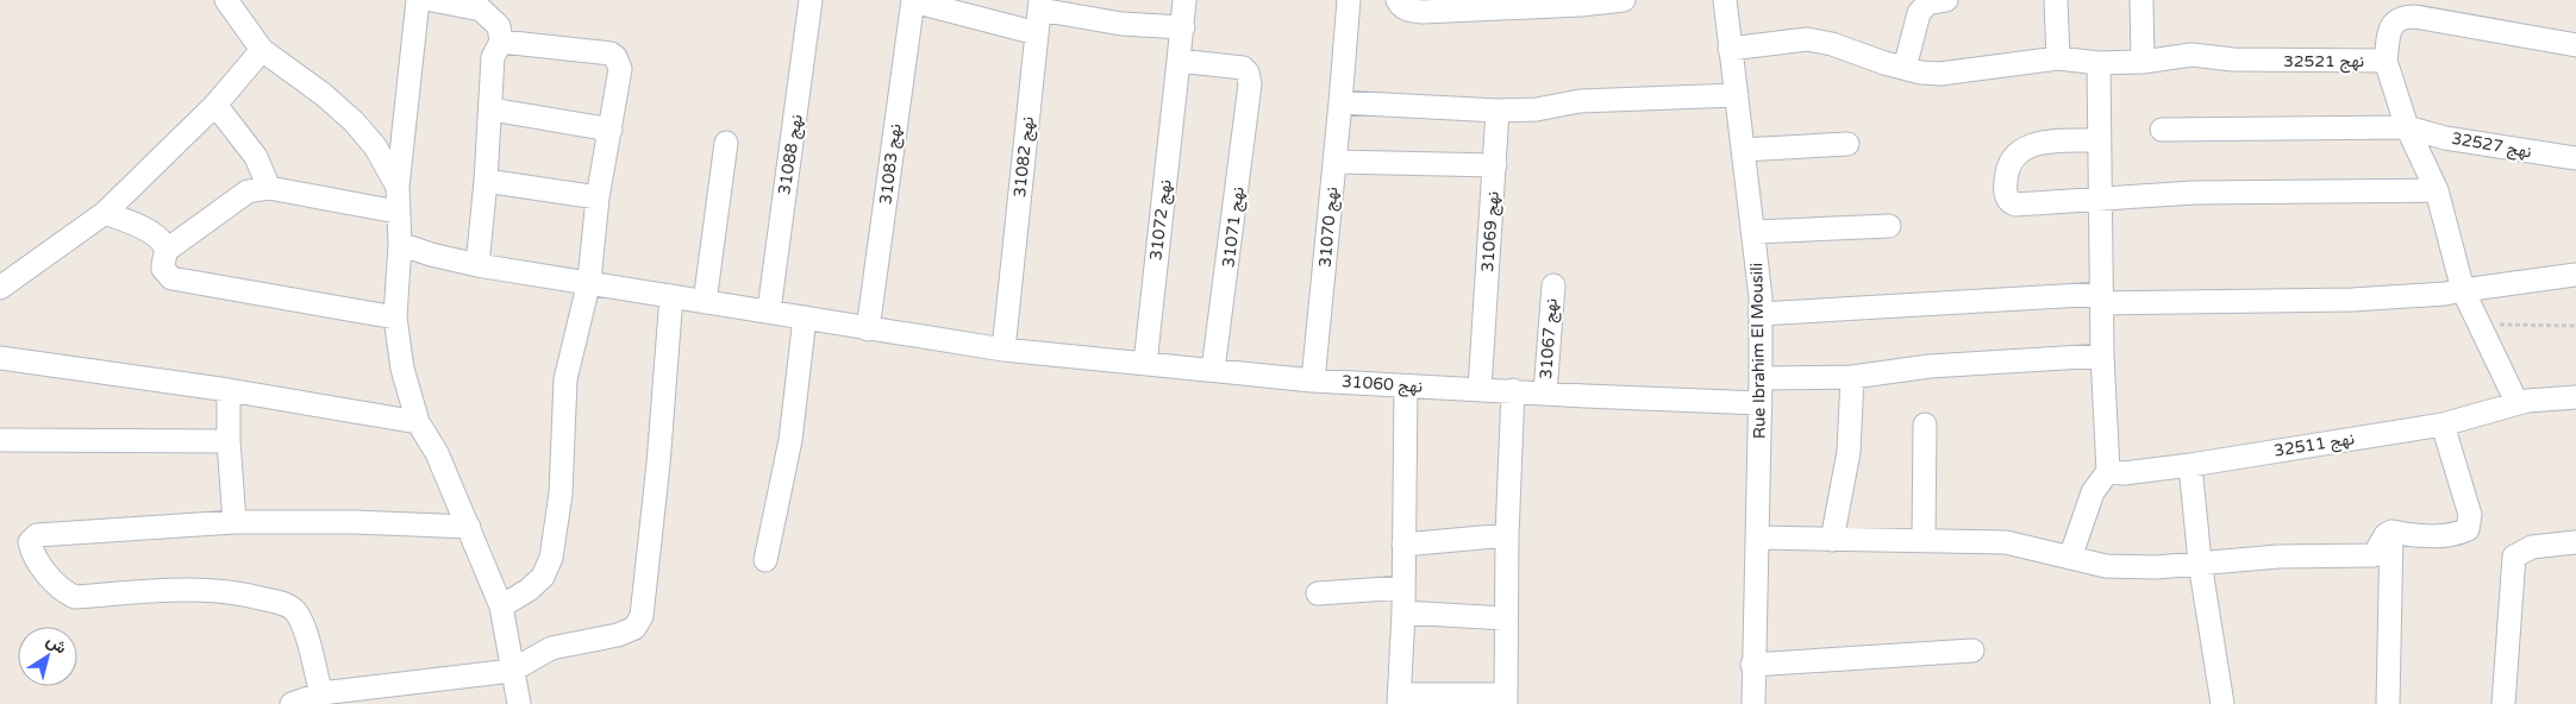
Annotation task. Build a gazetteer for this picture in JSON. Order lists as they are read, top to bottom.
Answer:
{
  "streets": {
    "street": [
      "نهج 32521",
      "نهج 32527",
      "نهج 31088",
      "نهج 31082",
      "نهج 31083",
      "نهج 31072",
      "نهج 31071",
      "نهج 31070",
      "نهج 31069",
      "نهج 31067",
      "Rue Ibrahim El Mousili",
      "نهج 31060",
      "نهج 32511"
    ]
  },
  "crossings": [
    ["نهج 32521", "Rue Ibrahim El Mousili"],
    ["نهج 31082", "نهج 31060"],
    ["نهج 31083", "نهج 31060"],
    ["نهج 31072", "نهج 31071"],
    ["نهج 31072", "نهج 31060"],
    ["نهج 31071", "نهج 31060"],
    ["نهج 31070", "نهج 31060"],
    ["نهج 31069", "نهج 31060"],
    ["نهج 31067", "نهج 31060"],
    ["Rue Ibrahim El Mousili", "نهج 31060"]
  ],
  "north": "top right"
}
